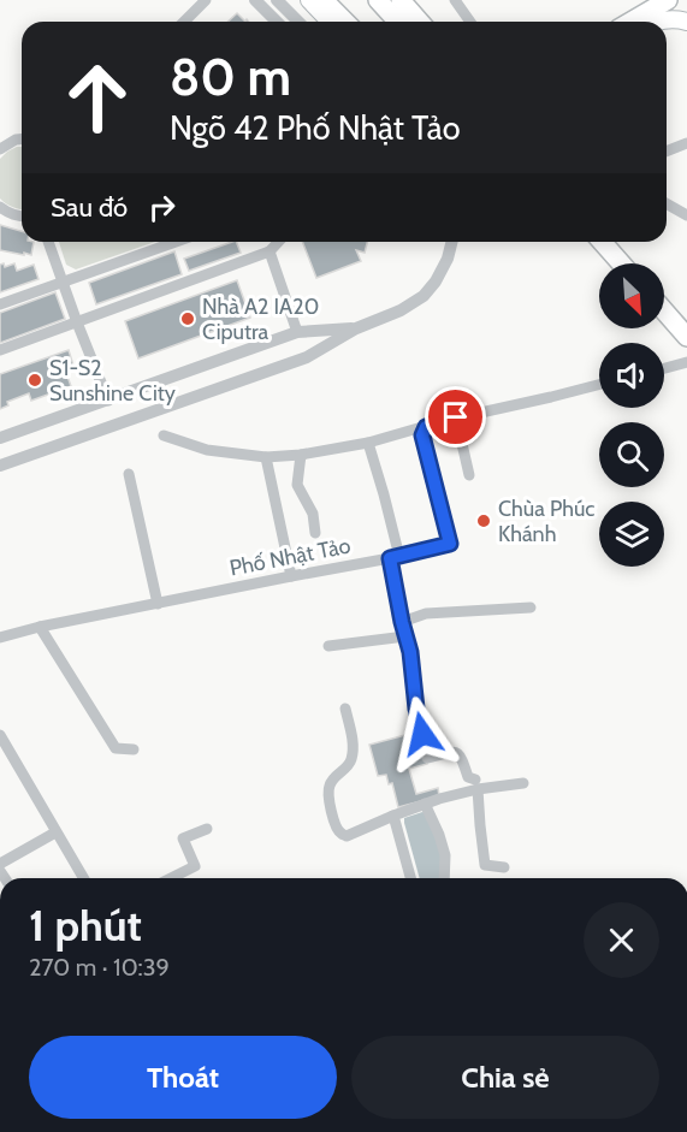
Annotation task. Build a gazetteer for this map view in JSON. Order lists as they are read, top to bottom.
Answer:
{
  "streets": {
    "street": ["Phố Nhật Tảo"]
  },
  "places": ["Nhà A2 IA20 Ciputra", "S1-S2 Sunshine City", "Chùa Phúc Khánh"],
  "north": "bottom right",
  "page": {
    "turn": ["80 m", "Ngõ 42 Phố Nhật Tảo"],
    "then": "Sau đó",
    "heading": ["1 phút", "270 m · 10:39"],
    "buttons": ["Thoát", "Chia sẻ"]
  }
}
